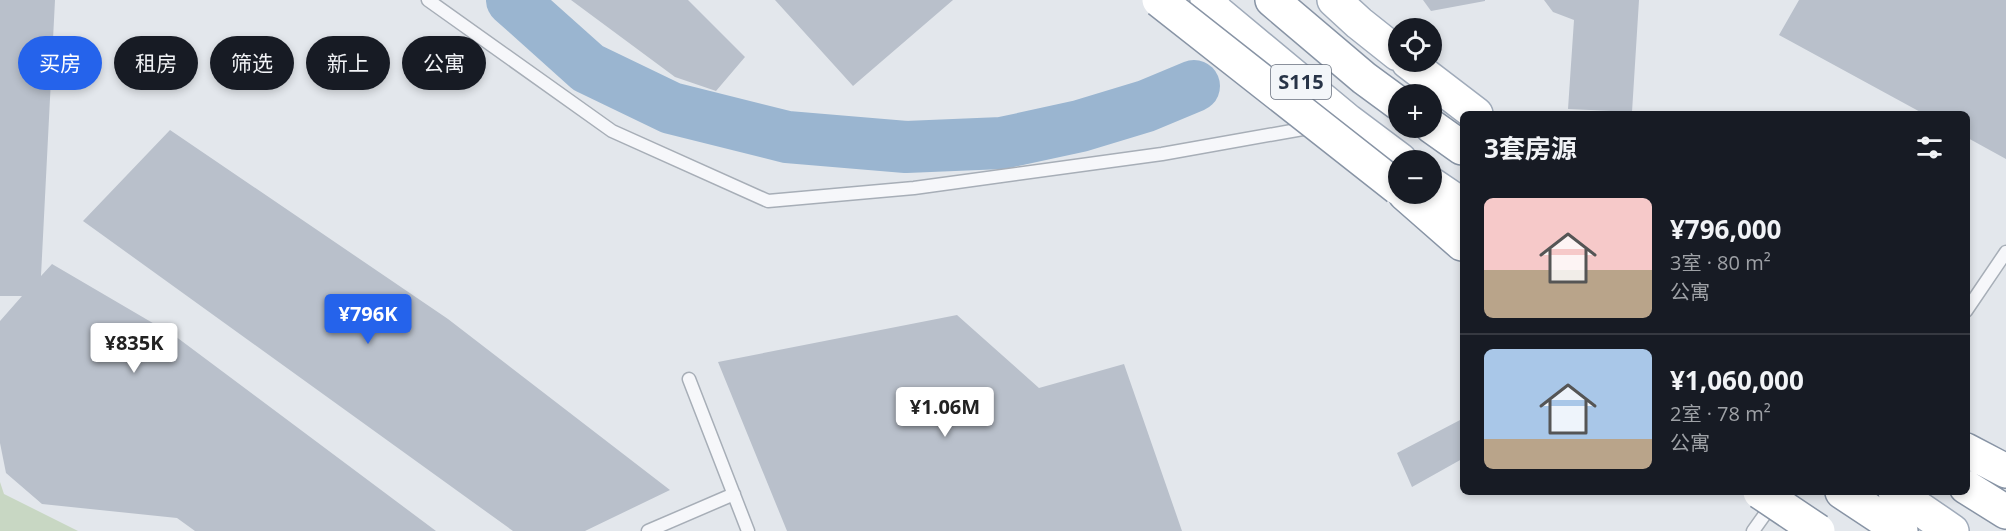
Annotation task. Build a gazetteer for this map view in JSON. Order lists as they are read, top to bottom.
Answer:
{
  "streets": {
    "main road": ["S115"]
  },
  "page": {
    "map_buttons": ["+", "−"],
    "chip": [
      "买房",
      "租房",
      "筛选",
      "新上",
      "公寓"
    ],
    "heading": "3套房源",
    "list": [
      {
        "name": "¥796,000",
        "note": "3室 · 80 m² · 公寓"
      },
      {
        "name": "¥1,060,000",
        "note": "2室 · 78 m² · 公寓"
      }
    ],
    "price": ["¥796K", "¥835K", "¥1.06M"]
  }
}
